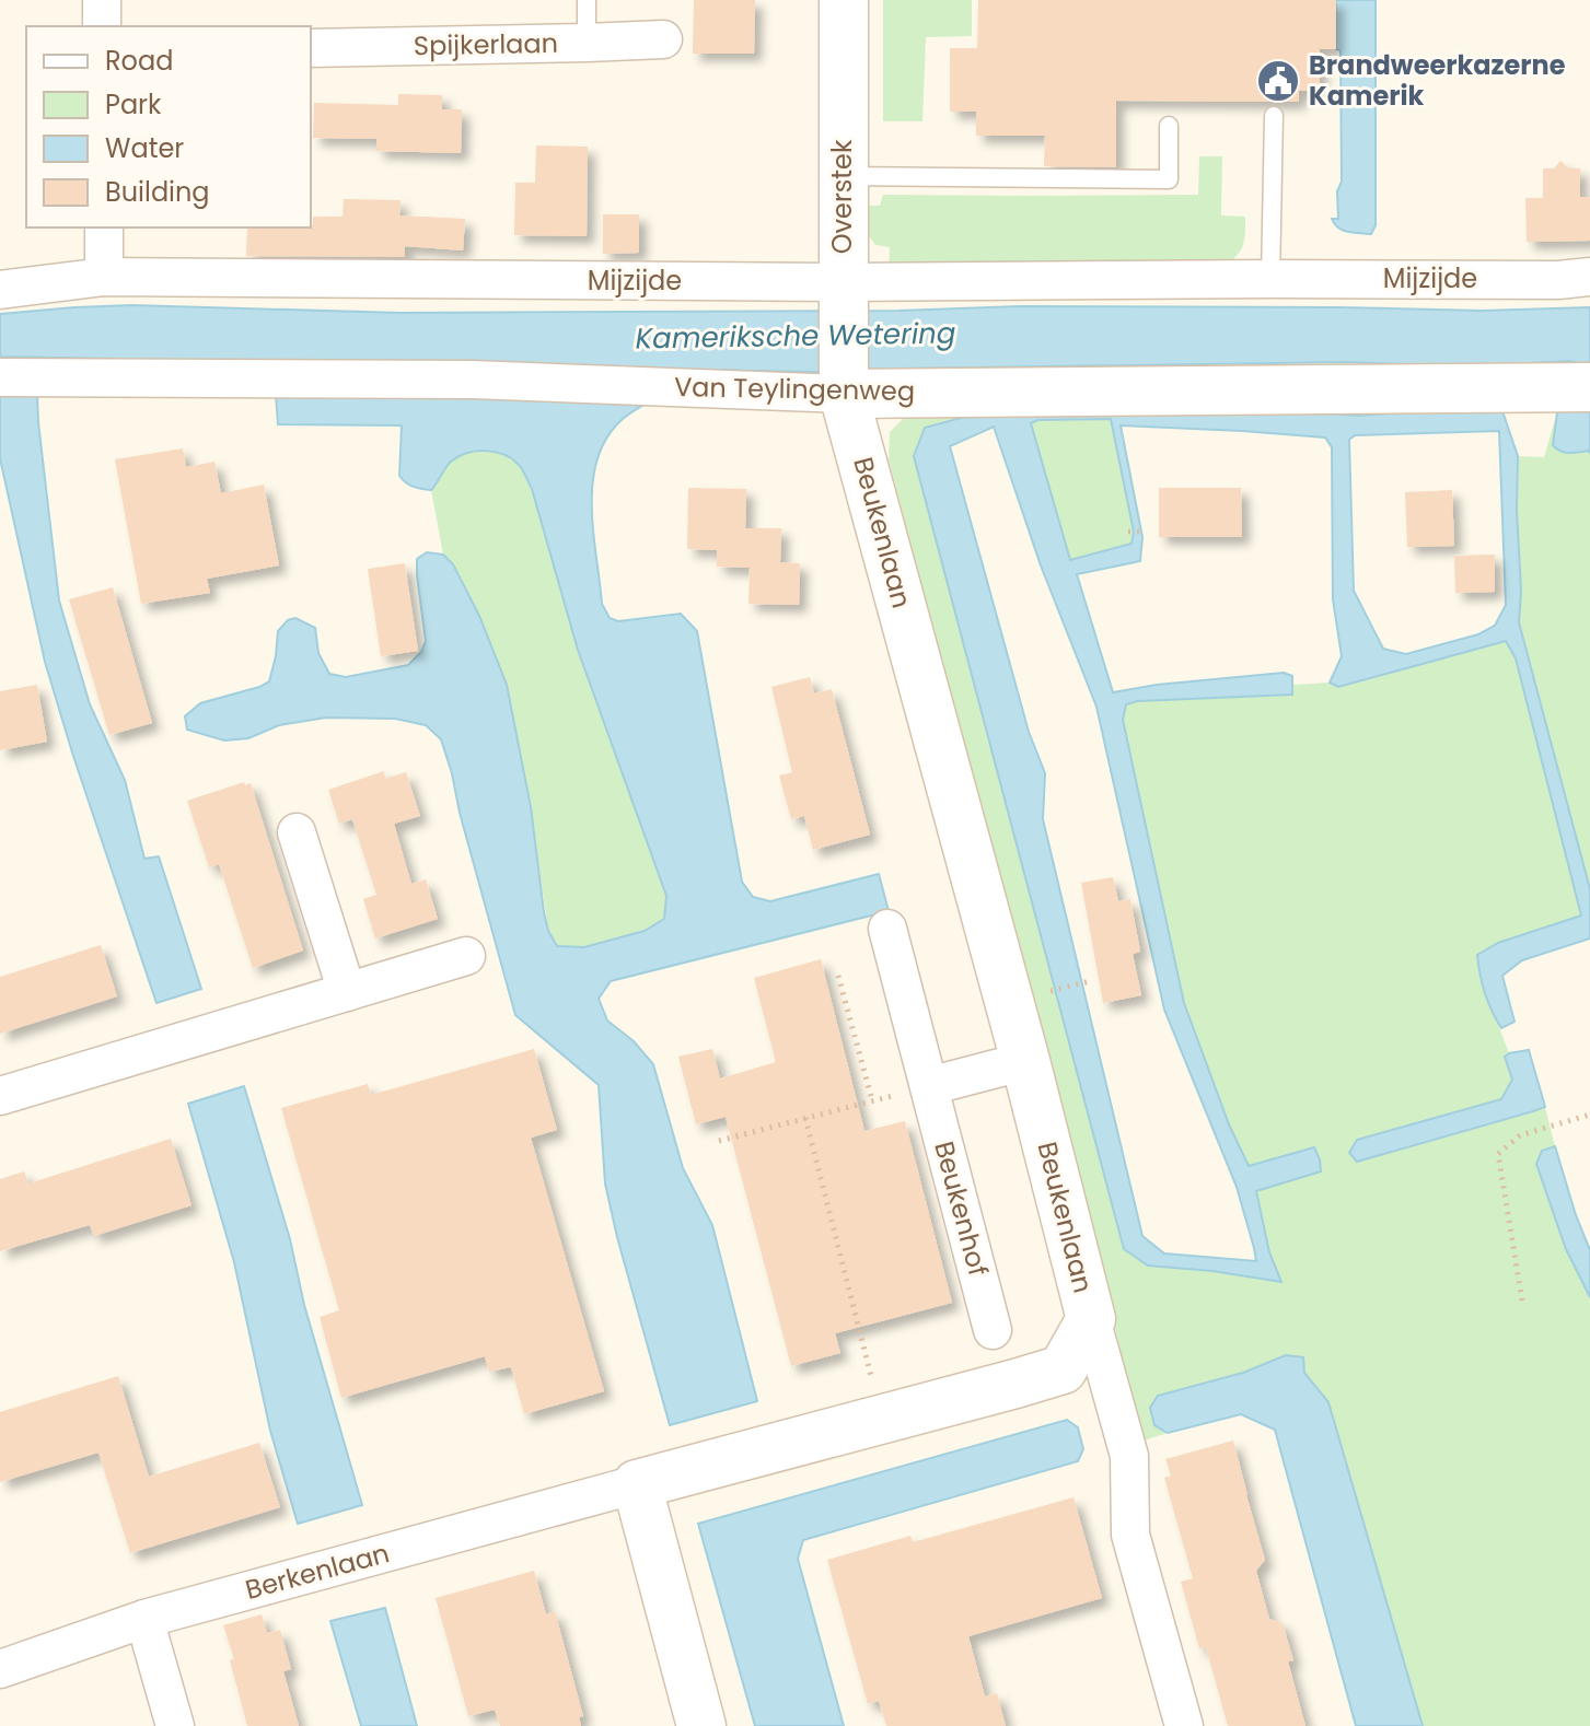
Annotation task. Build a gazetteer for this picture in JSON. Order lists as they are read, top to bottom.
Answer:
{
  "streets": {
    "street": [
      "Spijkerlaan",
      "Overstek",
      "Mijzijde",
      "Van Teylingenweg",
      "Beukenlaan",
      "Beukenhof",
      "Berkenlaan"
    ]
  },
  "crossings": [
    ["Overstek", "Mijzijde"],
    ["Overstek", "Van Teylingenweg"],
    ["Overstek", "Beukenlaan"],
    ["Van Teylingenweg", "Beukenlaan"],
    ["Beukenlaan", "Berkenlaan"]
  ],
  "water": ["Kameriksche Wetering"],
  "places": {
    "public building": ["Brandweerkazerne Kamerik"]
  },
  "legend": [
    "Road",
    "Park",
    "Water",
    "Building"
  ]
}
